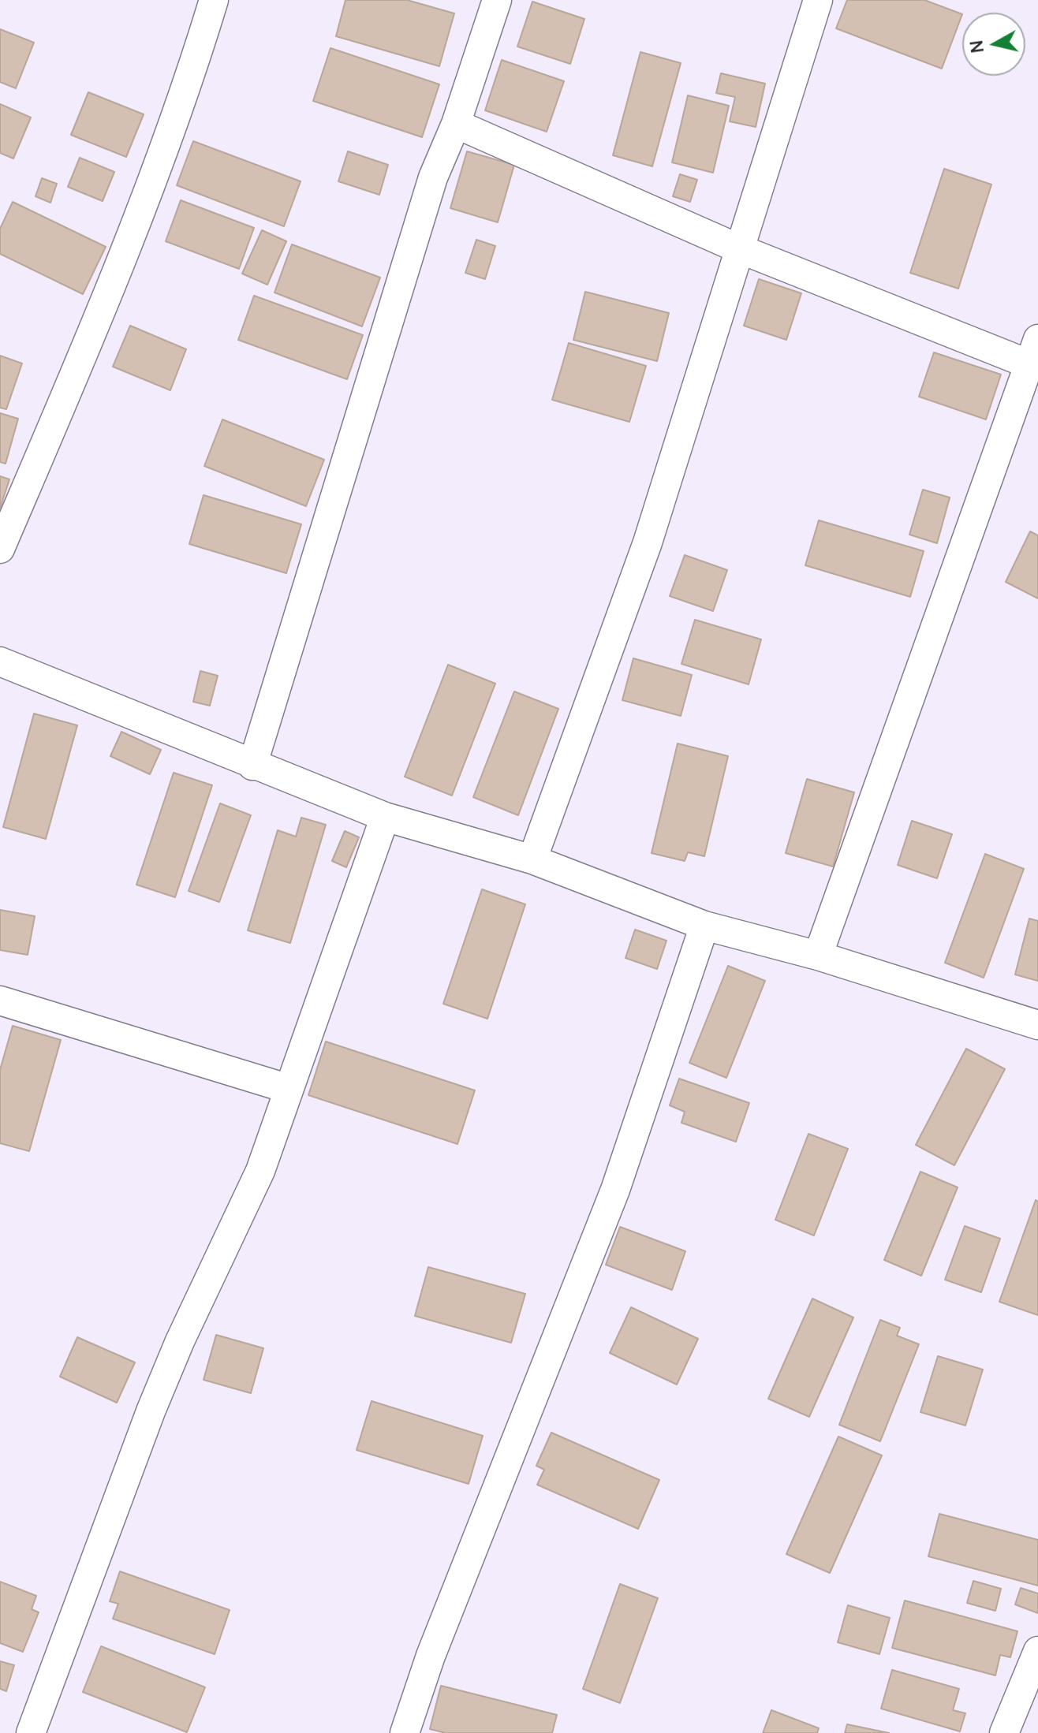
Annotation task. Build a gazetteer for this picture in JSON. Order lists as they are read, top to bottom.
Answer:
{
  "north": "left"
}
